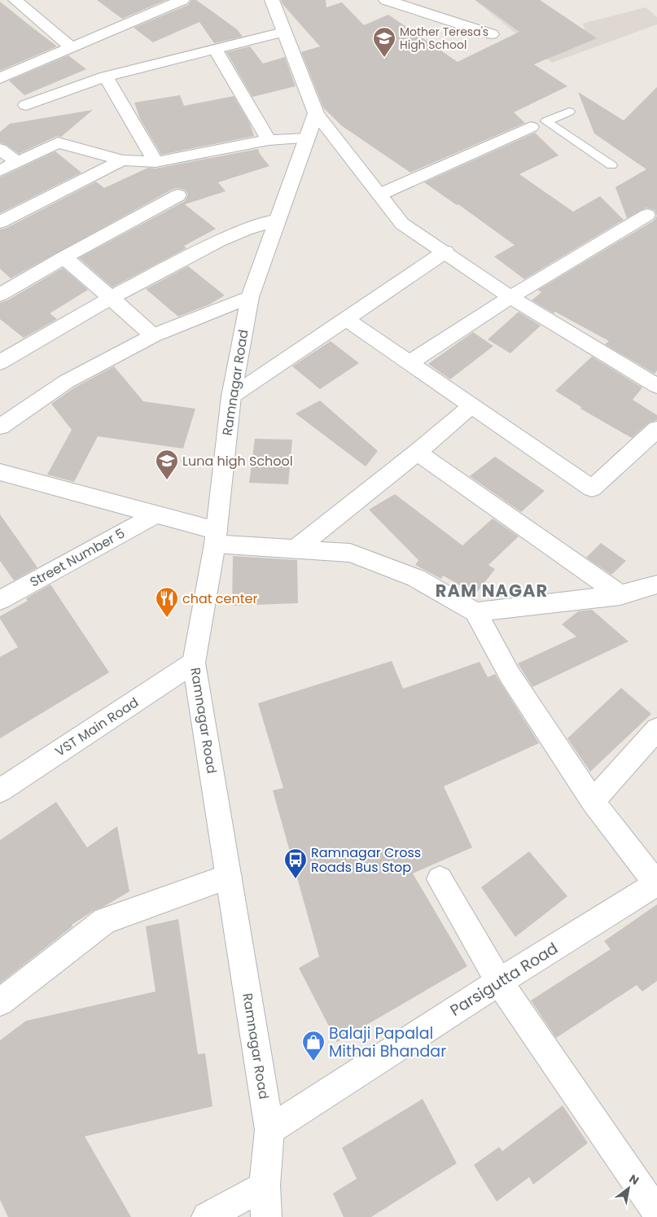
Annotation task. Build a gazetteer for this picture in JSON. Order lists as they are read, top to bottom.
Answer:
{
  "streets": {
    "street": [
      "Ramnagar Road",
      "Street Number 5",
      "VST Main Road",
      "Parsigutta Road"
    ]
  },
  "crossings": [
    ["Ramnagar Road", "VST Main Road"],
    ["Ramnagar Road", "Parsigutta Road"]
  ],
  "districts": ["RAM NAGAR"],
  "places": {
    "school or university": ["Mother Teresa's High School", "Luna high School"],
    "restaurant": ["chat center"],
    "bus stop": ["Ramnagar Cross Roads Bus Stop"],
    "shop": ["Balaji Papalal Mithai Bhandar"]
  },
  "north": "top right"
}
